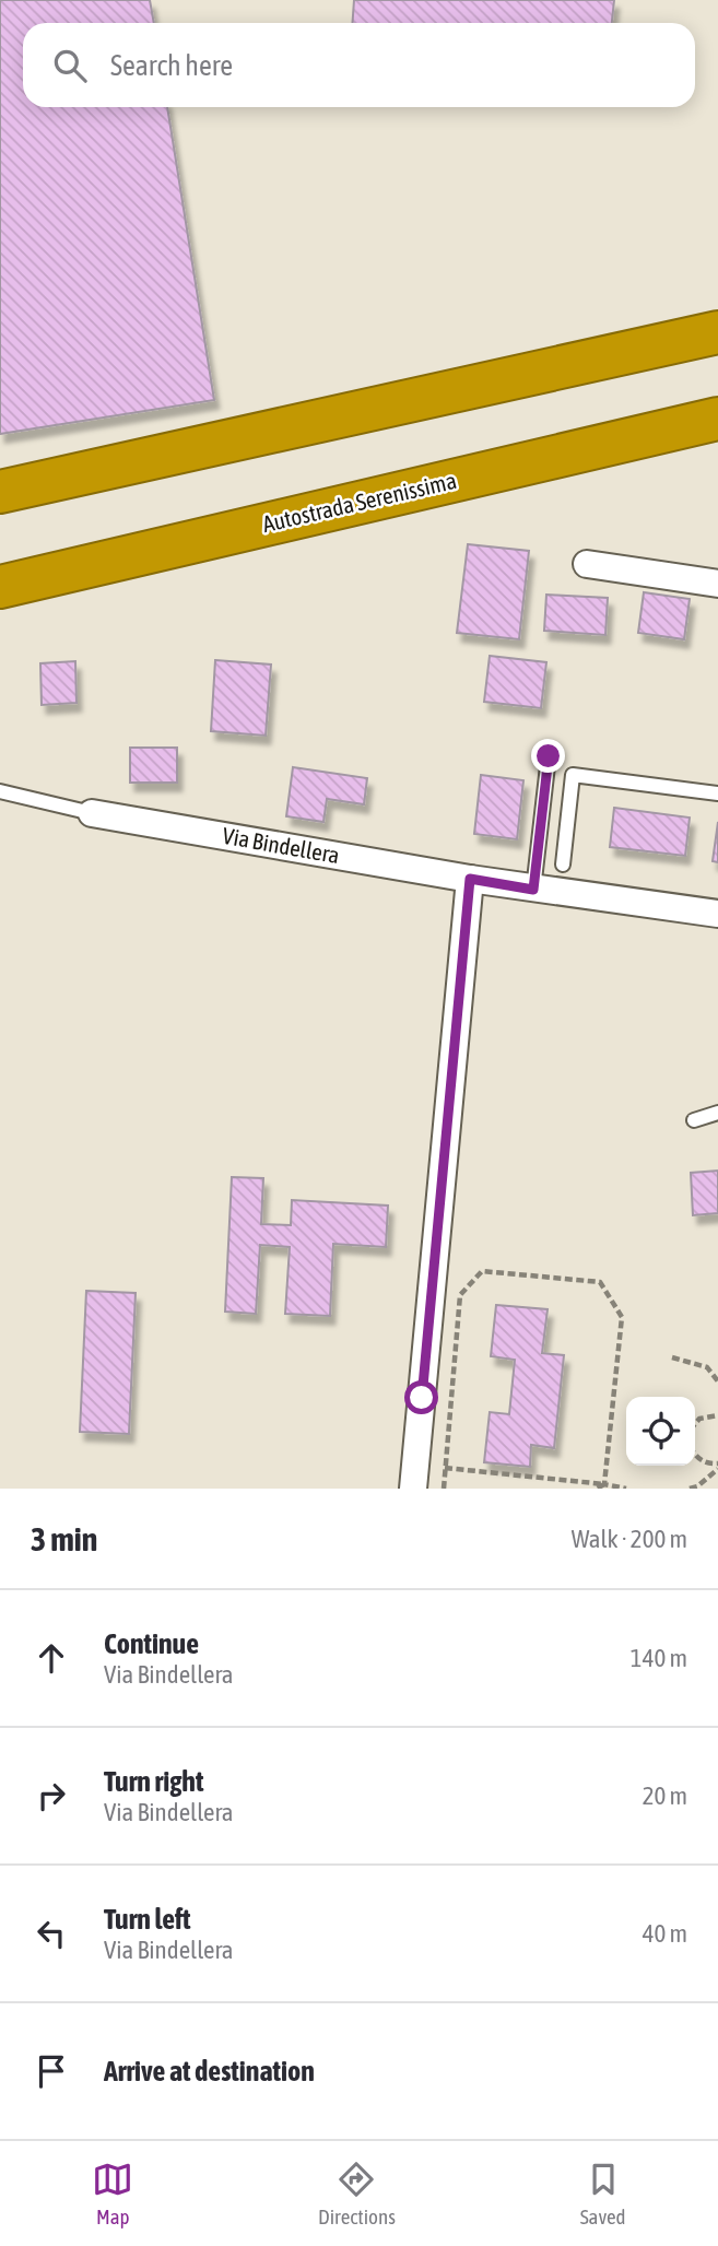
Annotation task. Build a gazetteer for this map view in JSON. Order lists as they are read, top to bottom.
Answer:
{
  "streets": {
    "highway": ["Autostrada Serenissima"],
    "street": ["Via Bindellera"]
  },
  "page": {
    "search": "Search here",
    "heading": ["3 min", "Walk · 200 m"],
    "list": [
      ["Continue", "Via Bindellera", "140 m"],
      ["Turn right", "Via Bindellera", "20 m"],
      ["Turn left", "Via Bindellera", "40 m"],
      "Arrive at destination"
    ],
    "nav": ["Map", "Directions", "Saved"]
  }
}
